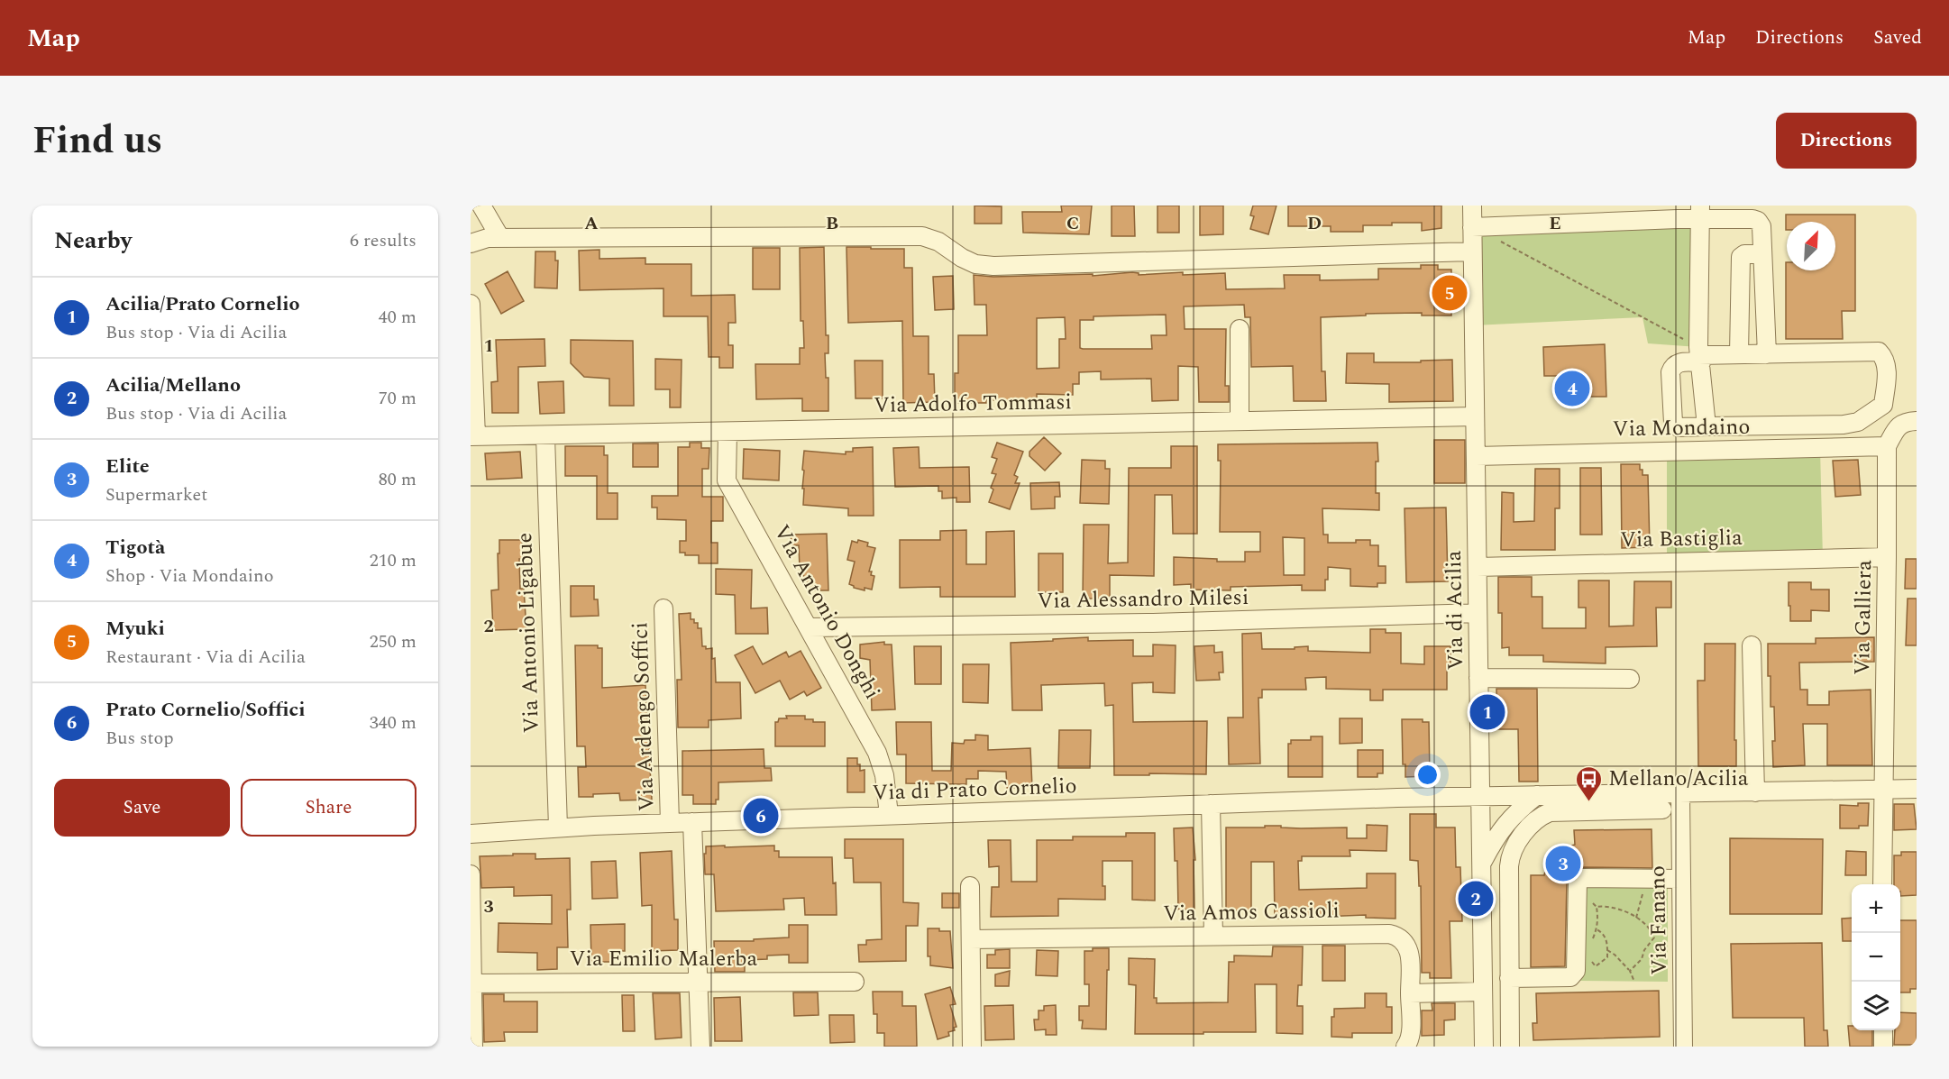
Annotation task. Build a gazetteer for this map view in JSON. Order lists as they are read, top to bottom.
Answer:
{
  "streets": {
    "street": [
      "Via Adolfo Tommasi",
      "Via Mondaino",
      "Via Bastiglia",
      "Via Alessandro Milesi",
      "Via di Acilia",
      "Via Antonio Donghi",
      "Via Galliera",
      "Via Antonio Ligabue",
      "Via Ardengo Soffici",
      "Via di Prato Cornelio",
      "Via Amos Cassioli",
      "Via Fanano",
      "Via Emilio Malerba"
    ]
  },
  "crossings": [
    ["Via Adolfo Tommasi", "Via di Acilia"],
    ["Via Adolfo Tommasi", "Via Antonio Donghi"],
    ["Via Adolfo Tommasi", "Via Antonio Ligabue"],
    ["Via Mondaino", "Via di Acilia"],
    ["Via Mondaino", "Via Galliera"],
    ["Via Bastiglia", "Via di Acilia"],
    ["Via Bastiglia", "Via Galliera"],
    ["Via Alessandro Milesi", "Via di Acilia"],
    ["Via Alessandro Milesi", "Via Antonio Donghi"],
    ["Via di Acilia", "Via di Prato Cornelio"],
    ["Via Antonio Donghi", "Via di Prato Cornelio"],
    ["Via Antonio Ligabue", "Via di Prato Cornelio"],
    ["Via Ardengo Soffici", "Via di Prato Cornelio"]
  ],
  "places": {
    "bus stop": ["Mellano/Acilia"]
  },
  "north": "top right",
  "page": {
    "header": "Map",
    "nav": ["Map", "Directions", "Saved"],
    "title": "Find us",
    "buttons": [
      "Directions",
      ["Save", "Share"]
    ],
    "heading": ["Nearby", "6 results"],
    "pins": [
      "5",
      "4",
      "1",
      "6",
      "3",
      "2"
    ],
    "list": [
      {
        "mark": "1",
        "name": "Acilia/Prato Cornelio",
        "note": "Bus stop · Via di Acilia",
        "value": "40 m"
      },
      {
        "mark": "2",
        "name": "Acilia/Mellano",
        "note": "Bus stop · Via di Acilia",
        "value": "70 m"
      },
      {
        "mark": "3",
        "name": "Elite",
        "note": "Supermarket",
        "value": "80 m"
      },
      {
        "mark": "4",
        "name": "Tigotà",
        "note": "Shop · Via Mondaino",
        "value": "210 m"
      },
      {
        "mark": "5",
        "name": "Myuki",
        "note": "Restaurant · Via di Acilia",
        "value": "250 m"
      },
      {
        "mark": "6",
        "name": "Prato Cornelio/Soffici",
        "note": "Bus stop",
        "value": "340 m"
      }
    ],
    "map_buttons": ["+", "−"]
  },
  "grid": {
    "columns": [
      "A",
      "B",
      "C",
      "D",
      "E"
    ],
    "rows": ["1", "2", "3"]
  }
}
